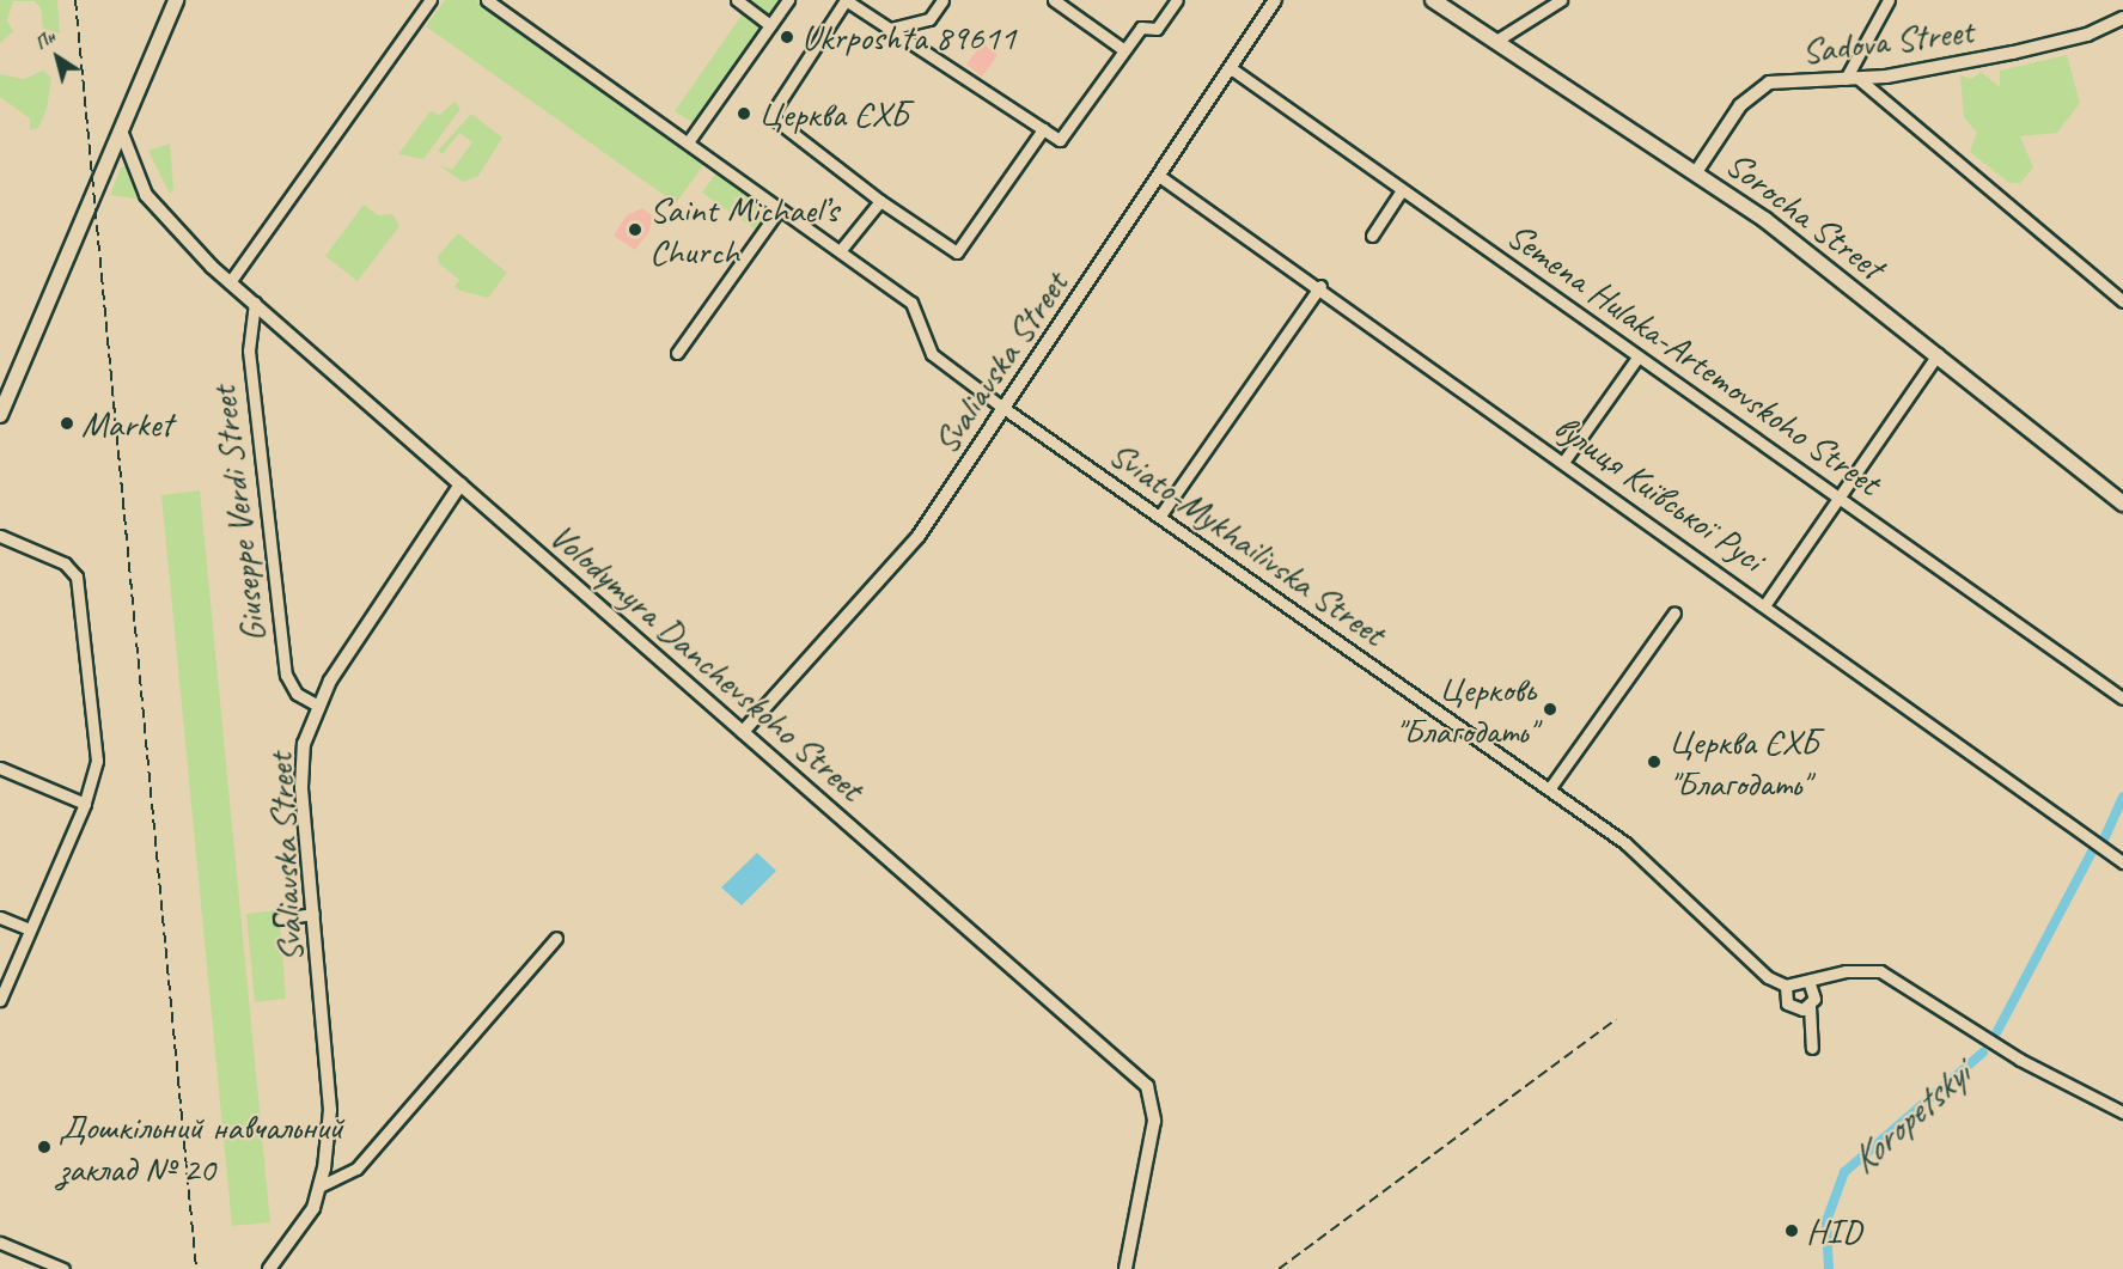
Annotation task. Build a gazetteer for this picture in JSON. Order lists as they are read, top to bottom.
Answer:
{
  "streets": {
    "main road": ["Sorocha Street"],
    "street": [
      "Sadova Street",
      "Semena Hulaka-Artemovskoho Street",
      "Svaliavska Street",
      "вулиця Київської Русі",
      "Giuseppe Verdi Street",
      "Sviato-Mykhailivska Street",
      "Volodymyra Danchevskoho Street"
    ]
  },
  "crossings": [
    ["Sadova Street", "Sorocha Street"],
    ["Semena Hulaka-Artemovskoho Street", "Svaliavska Street"],
    ["Svaliavska Street", "вулиця Київської Русі"],
    ["Svaliavska Street", "Giuseppe Verdi Street"],
    ["Svaliavska Street", "Sviato-Mykhailivska Street"],
    ["Svaliavska Street", "Volodymyra Danchevskoho Street"],
    ["Giuseppe Verdi Street", "Volodymyra Danchevskoho Street"]
  ],
  "water": ["Koropetskyi"],
  "places": [
    "Ukrposhta 89611",
    "Церква ЄХБ",
    "Saint Michael’s Church",
    "Market",
    "Церковь \"Благодать\"",
    "Церква ЄХБ \"Благодать\"",
    "Дошкільний навчальний заклад № 20",
    "HID"
  ],
  "north": "top left"
}
